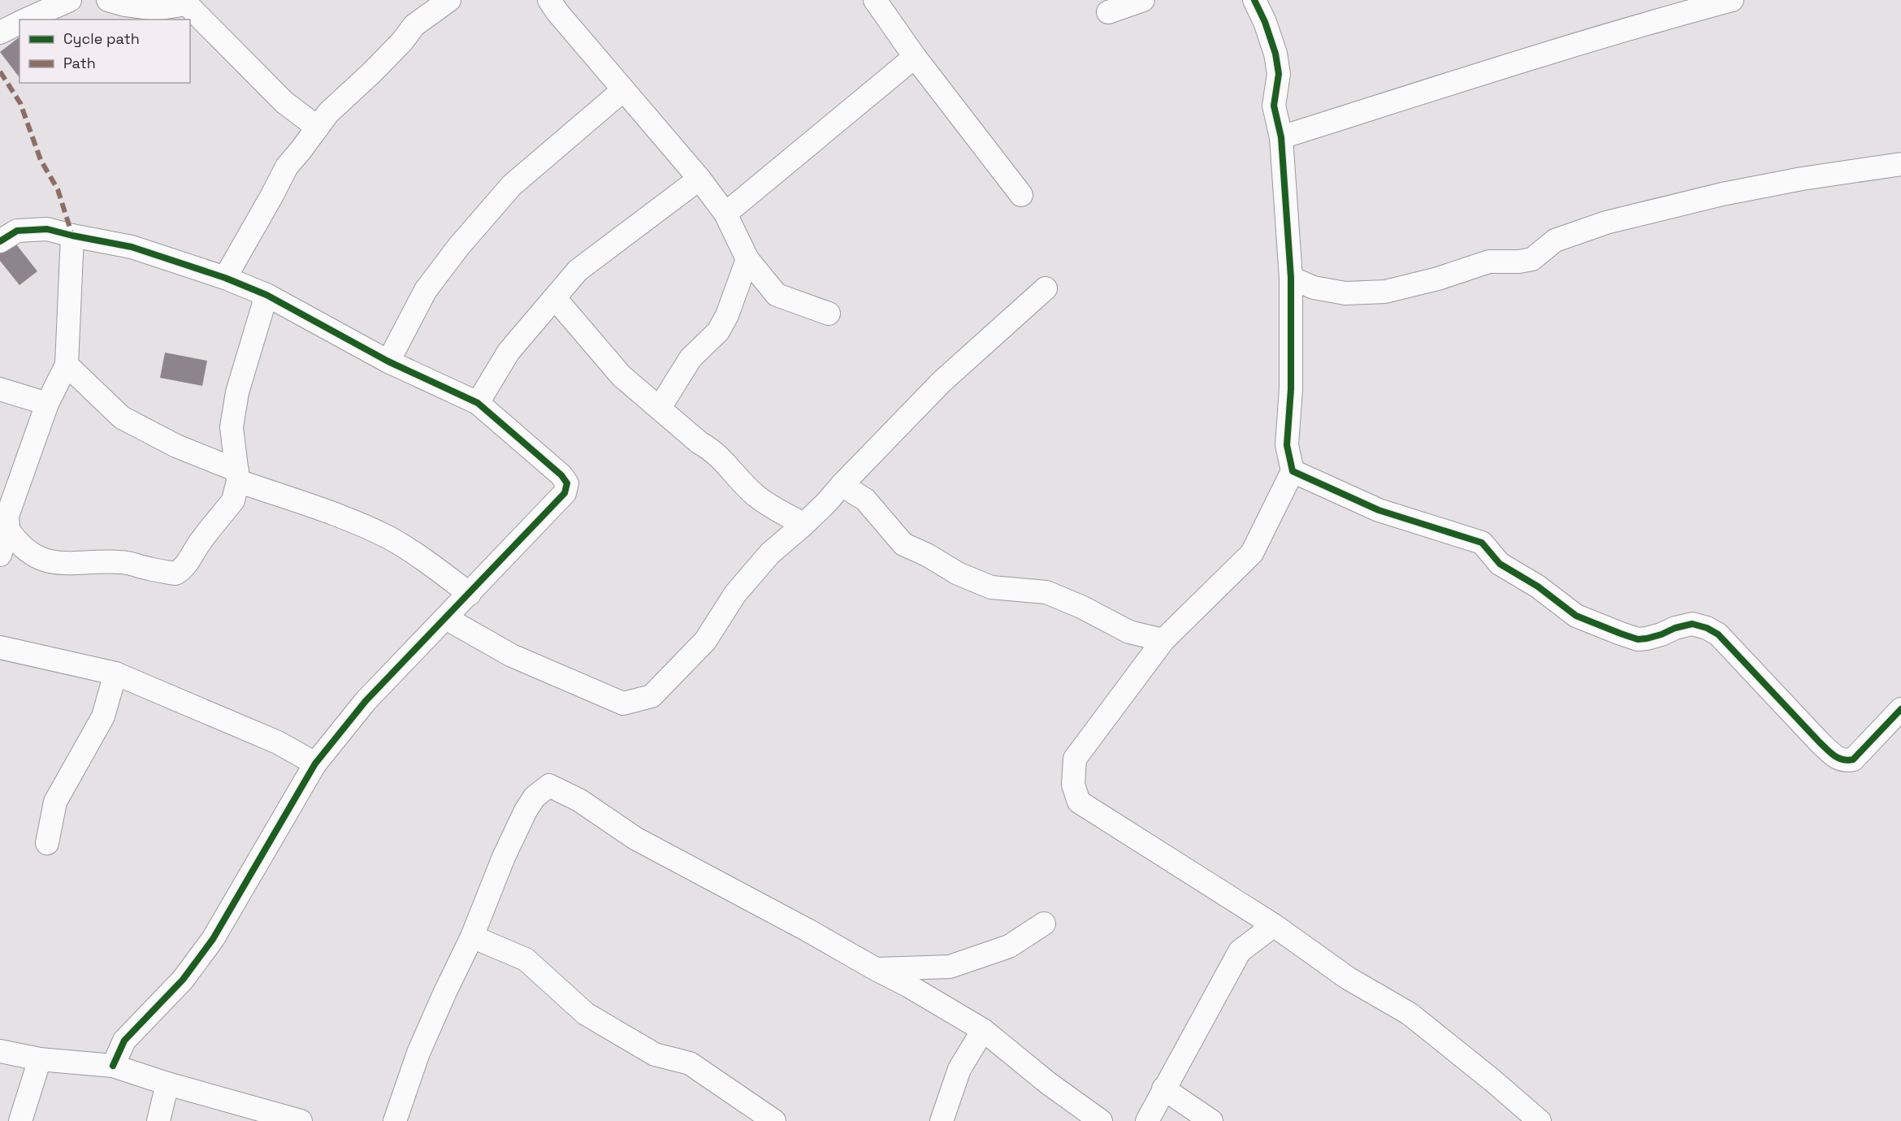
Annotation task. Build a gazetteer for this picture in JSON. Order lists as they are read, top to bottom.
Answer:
{
  "legend": ["Cycle path", "Path"]
}
